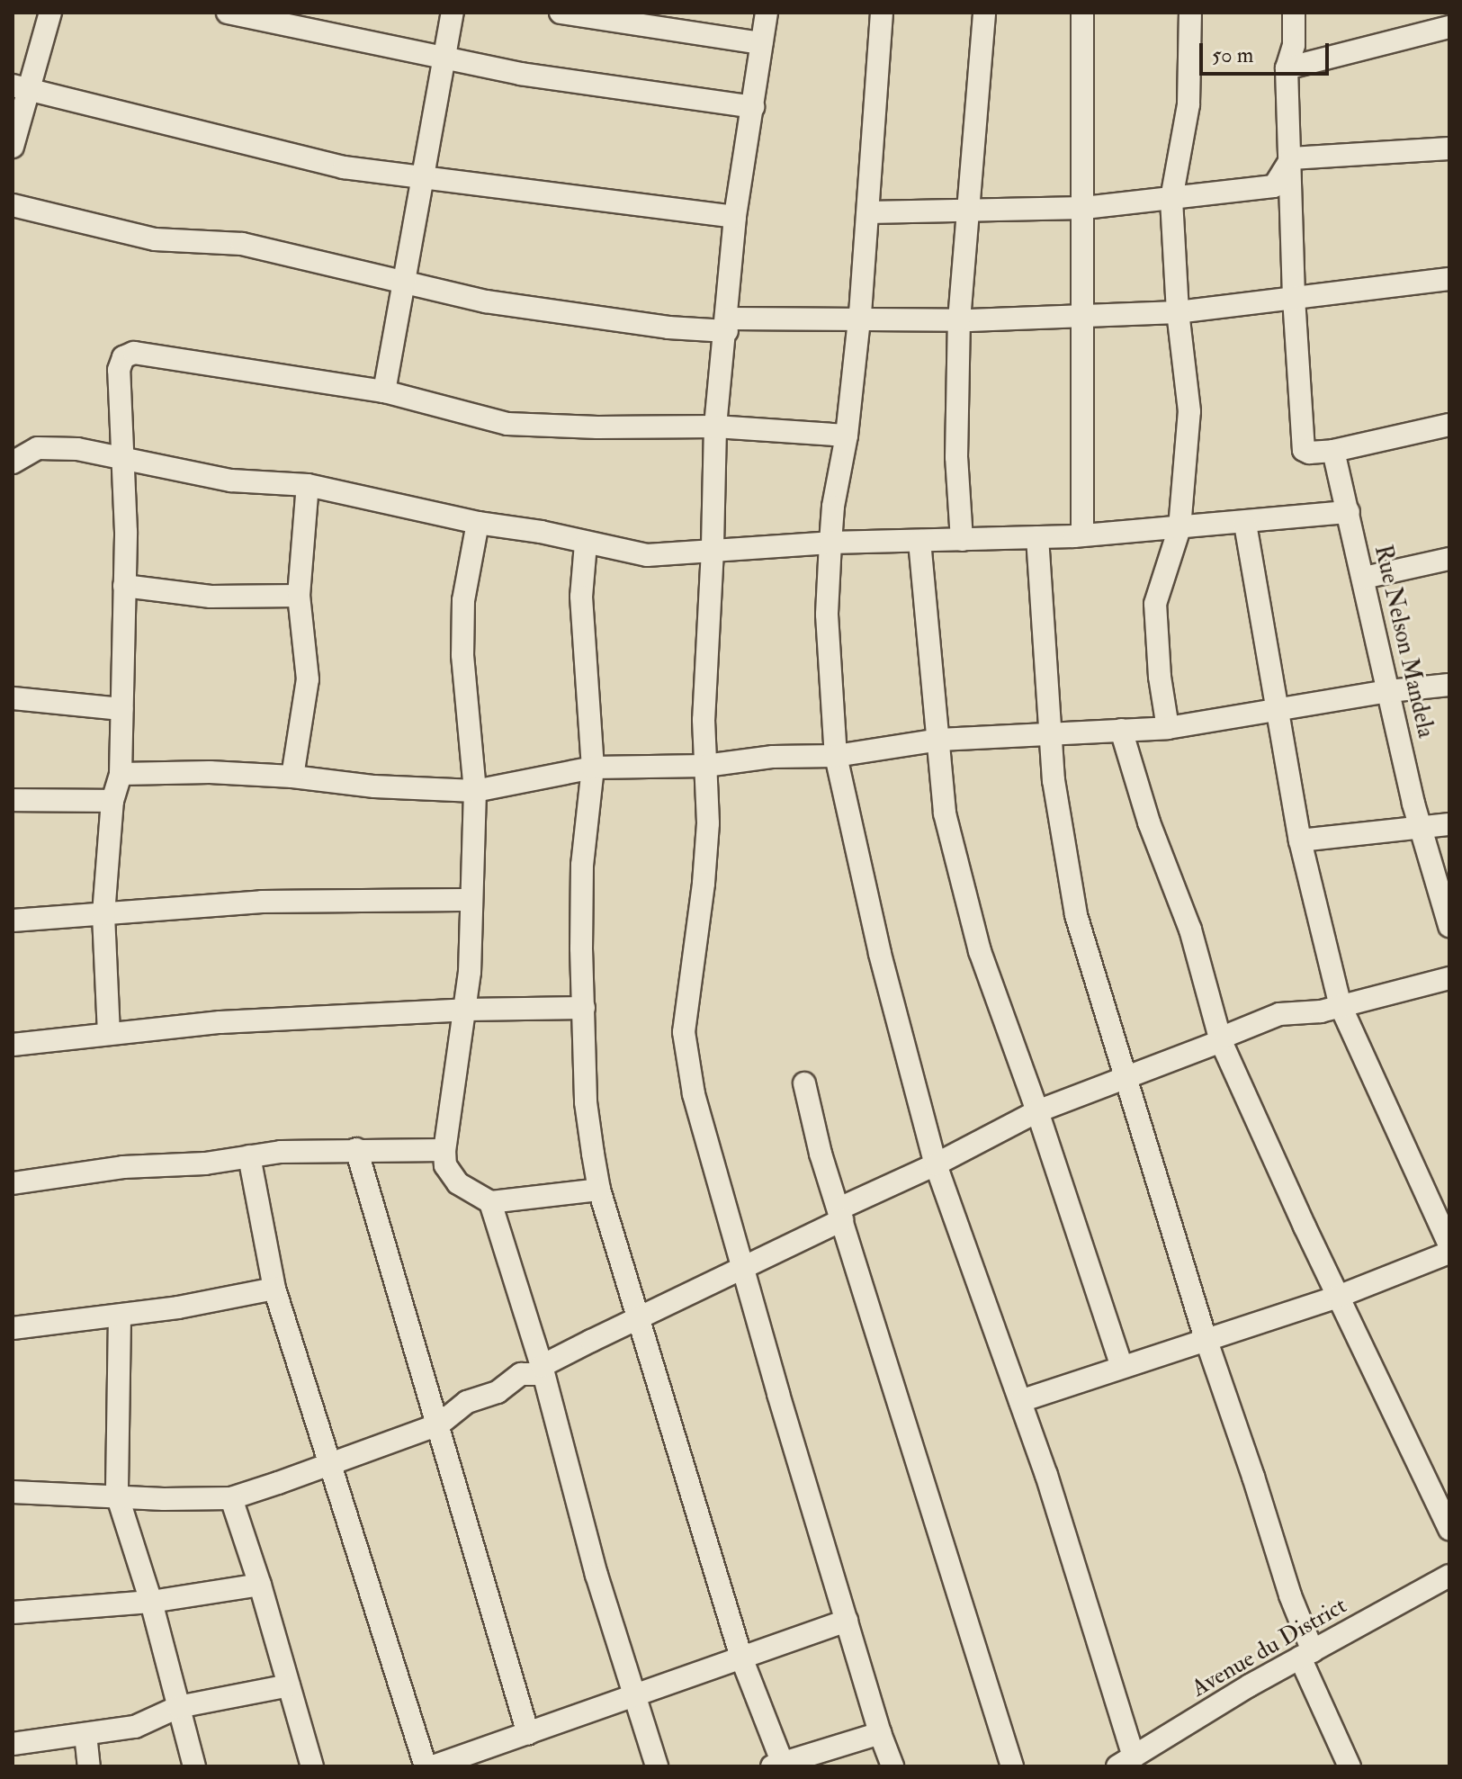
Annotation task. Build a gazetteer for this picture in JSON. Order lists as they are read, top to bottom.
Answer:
{
  "streets": {
    "street": ["Rue Nelson Mandela", "Avenue du District"]
  },
  "scale_bar": "50 m"
}
